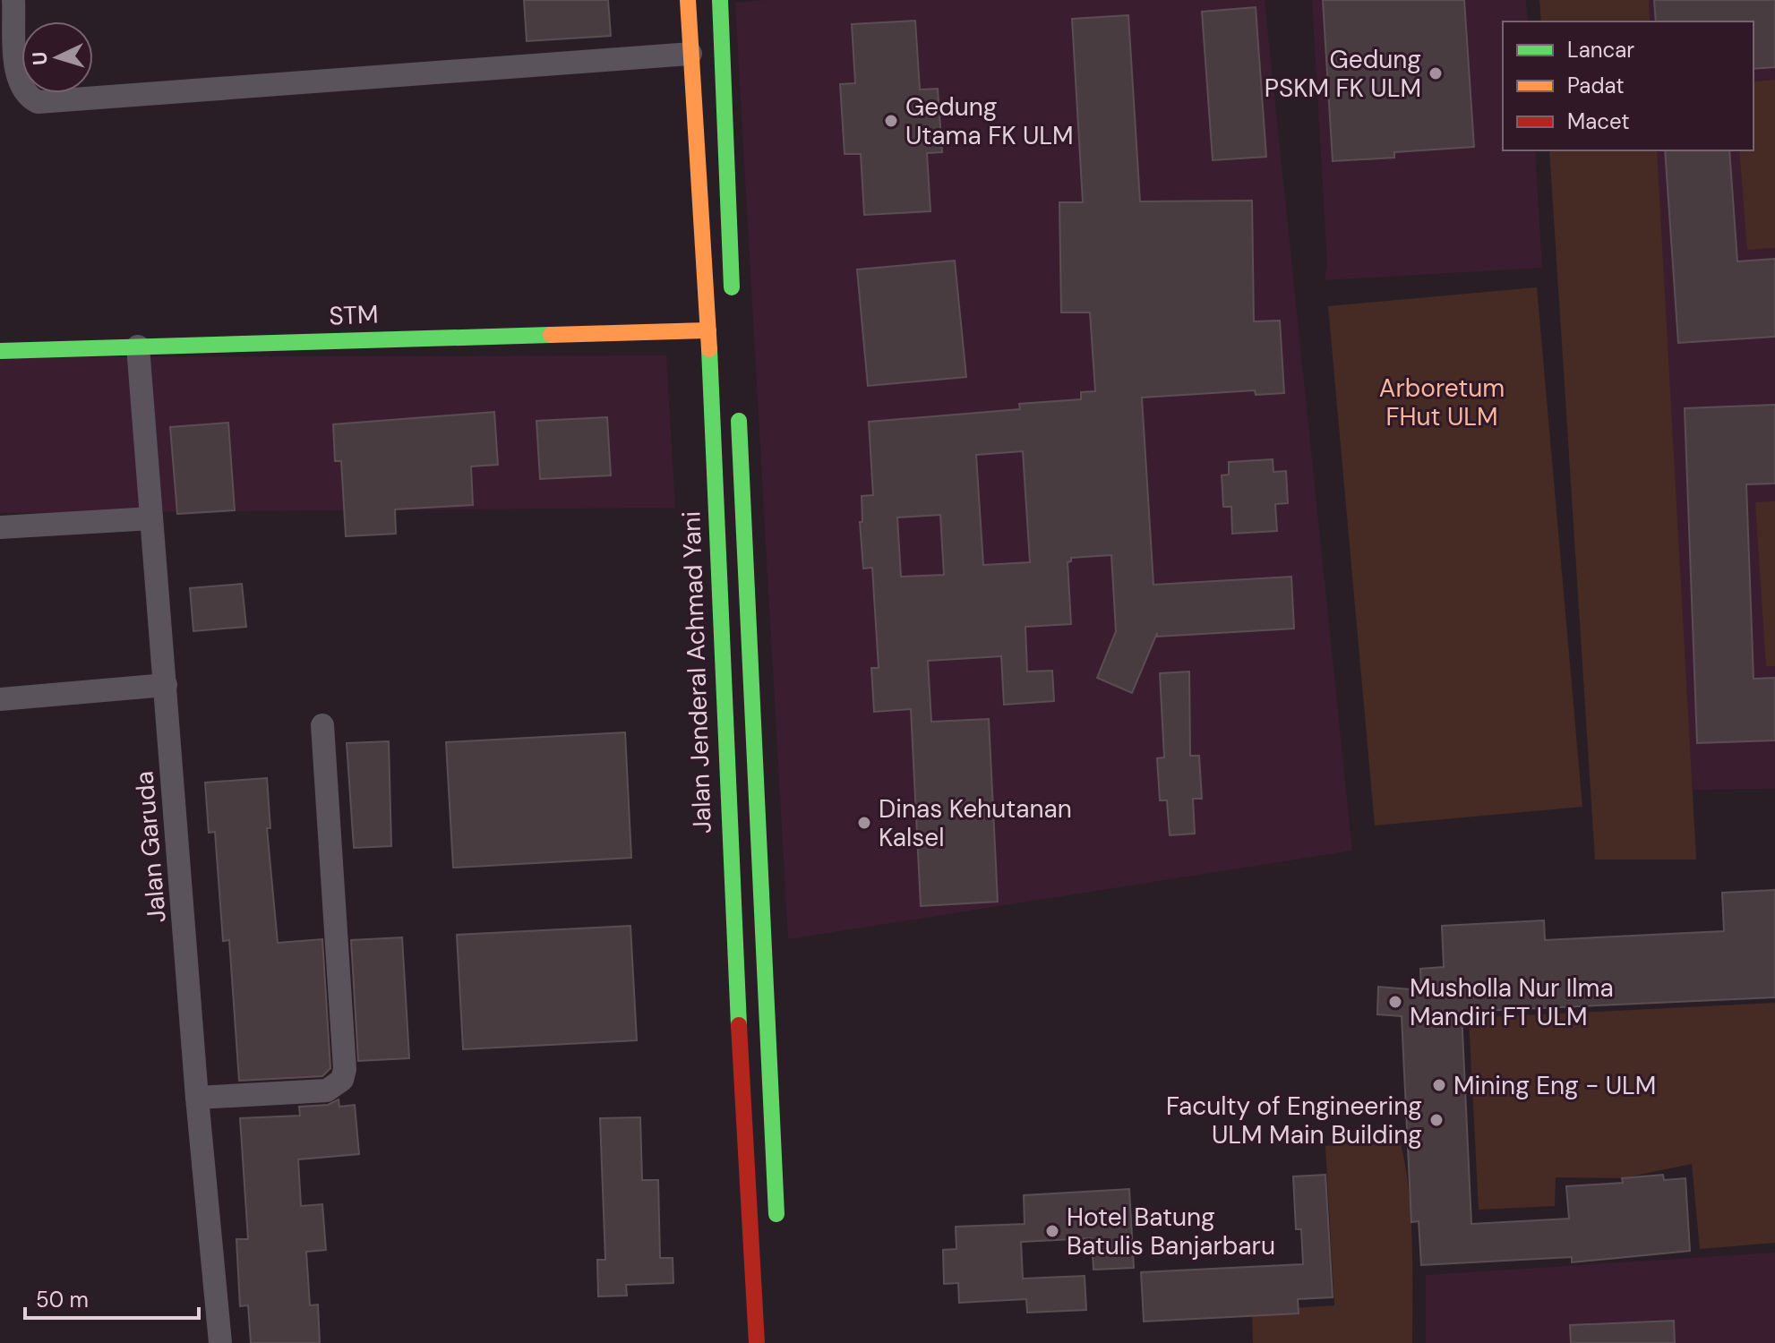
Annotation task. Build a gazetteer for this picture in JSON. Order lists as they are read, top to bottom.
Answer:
{
  "streets": {
    "main road": ["STM", "Jalan Jenderal Achmad Yani"],
    "street": ["Jalan Garuda"]
  },
  "crossings": [
    ["STM", "Jalan Jenderal Achmad Yani"],
    ["STM", "Jalan Garuda"]
  ],
  "parks": ["Arboretum FHut ULM"],
  "places": [
    "Gedung PSKM FK ULM",
    "Gedung Utama FK ULM",
    "Dinas Kehutanan Kalsel",
    "Musholla Nur Ilma Mandiri FT ULM",
    "Mining Eng - ULM",
    "Faculty of Engineering ULM Main Building",
    "Hotel Batung Batulis Banjarbaru"
  ],
  "legend": ["Lancar", "Padat", "Macet"],
  "scale_bar": "50 m",
  "north": "left"
}
